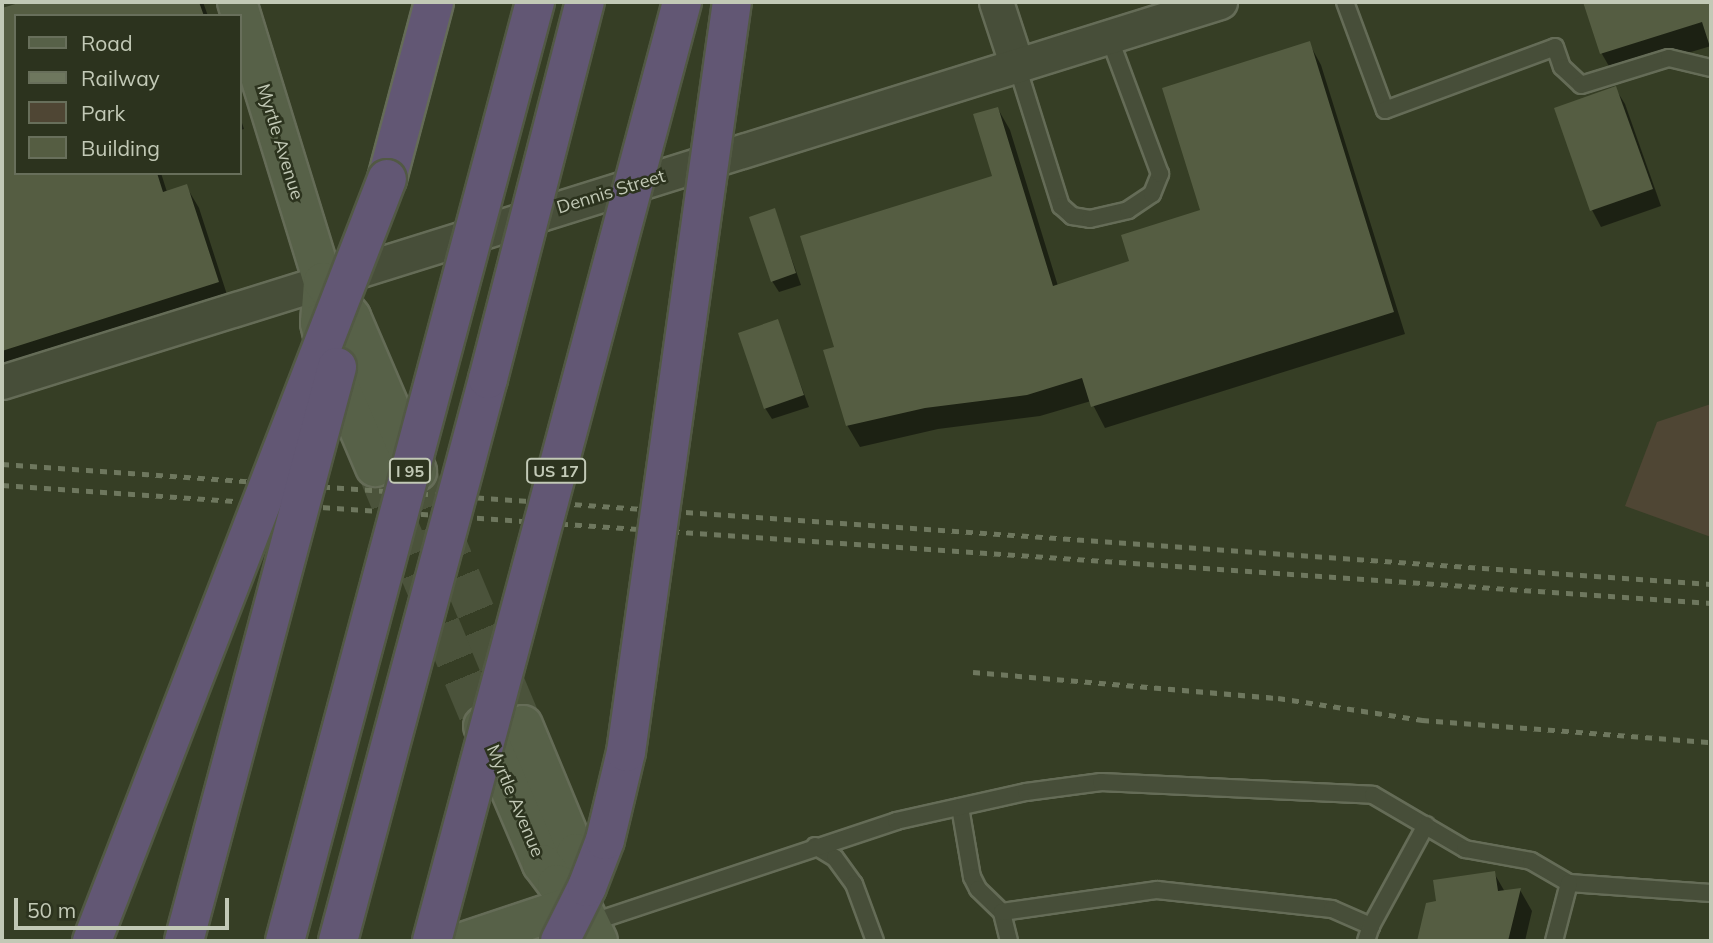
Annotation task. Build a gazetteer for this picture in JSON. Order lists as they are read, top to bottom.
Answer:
{
  "streets": {
    "highway": ["I 95", "US 17"],
    "street": ["Myrtle Avenue", "Dennis Street"]
  },
  "crossings": [
    ["Myrtle Avenue", "Dennis Street"]
  ],
  "legend": [
    "Road",
    "Railway",
    "Park",
    "Building"
  ],
  "scale_bar": "50 m"
}
